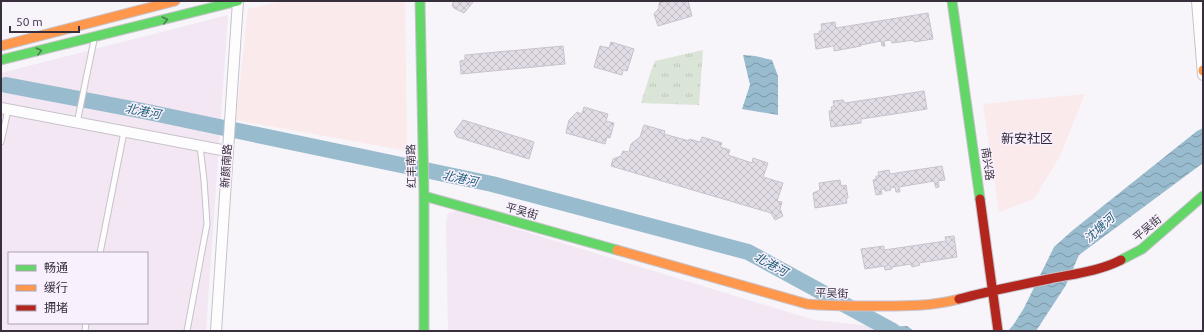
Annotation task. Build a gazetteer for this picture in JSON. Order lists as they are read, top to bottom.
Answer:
{
  "streets": {
    "street": [
      "南兴路",
      "新颜南路",
      "红丰南路",
      "平吴街"
    ]
  },
  "crossings": [
    ["南兴路", "平吴街"],
    ["红丰南路", "平吴街"]
  ],
  "districts": ["新安社区"],
  "water": ["北港河", "沈塘河"],
  "legend": ["畅通", "缓行", "拥堵"],
  "scale_bar": "50 m"
}
